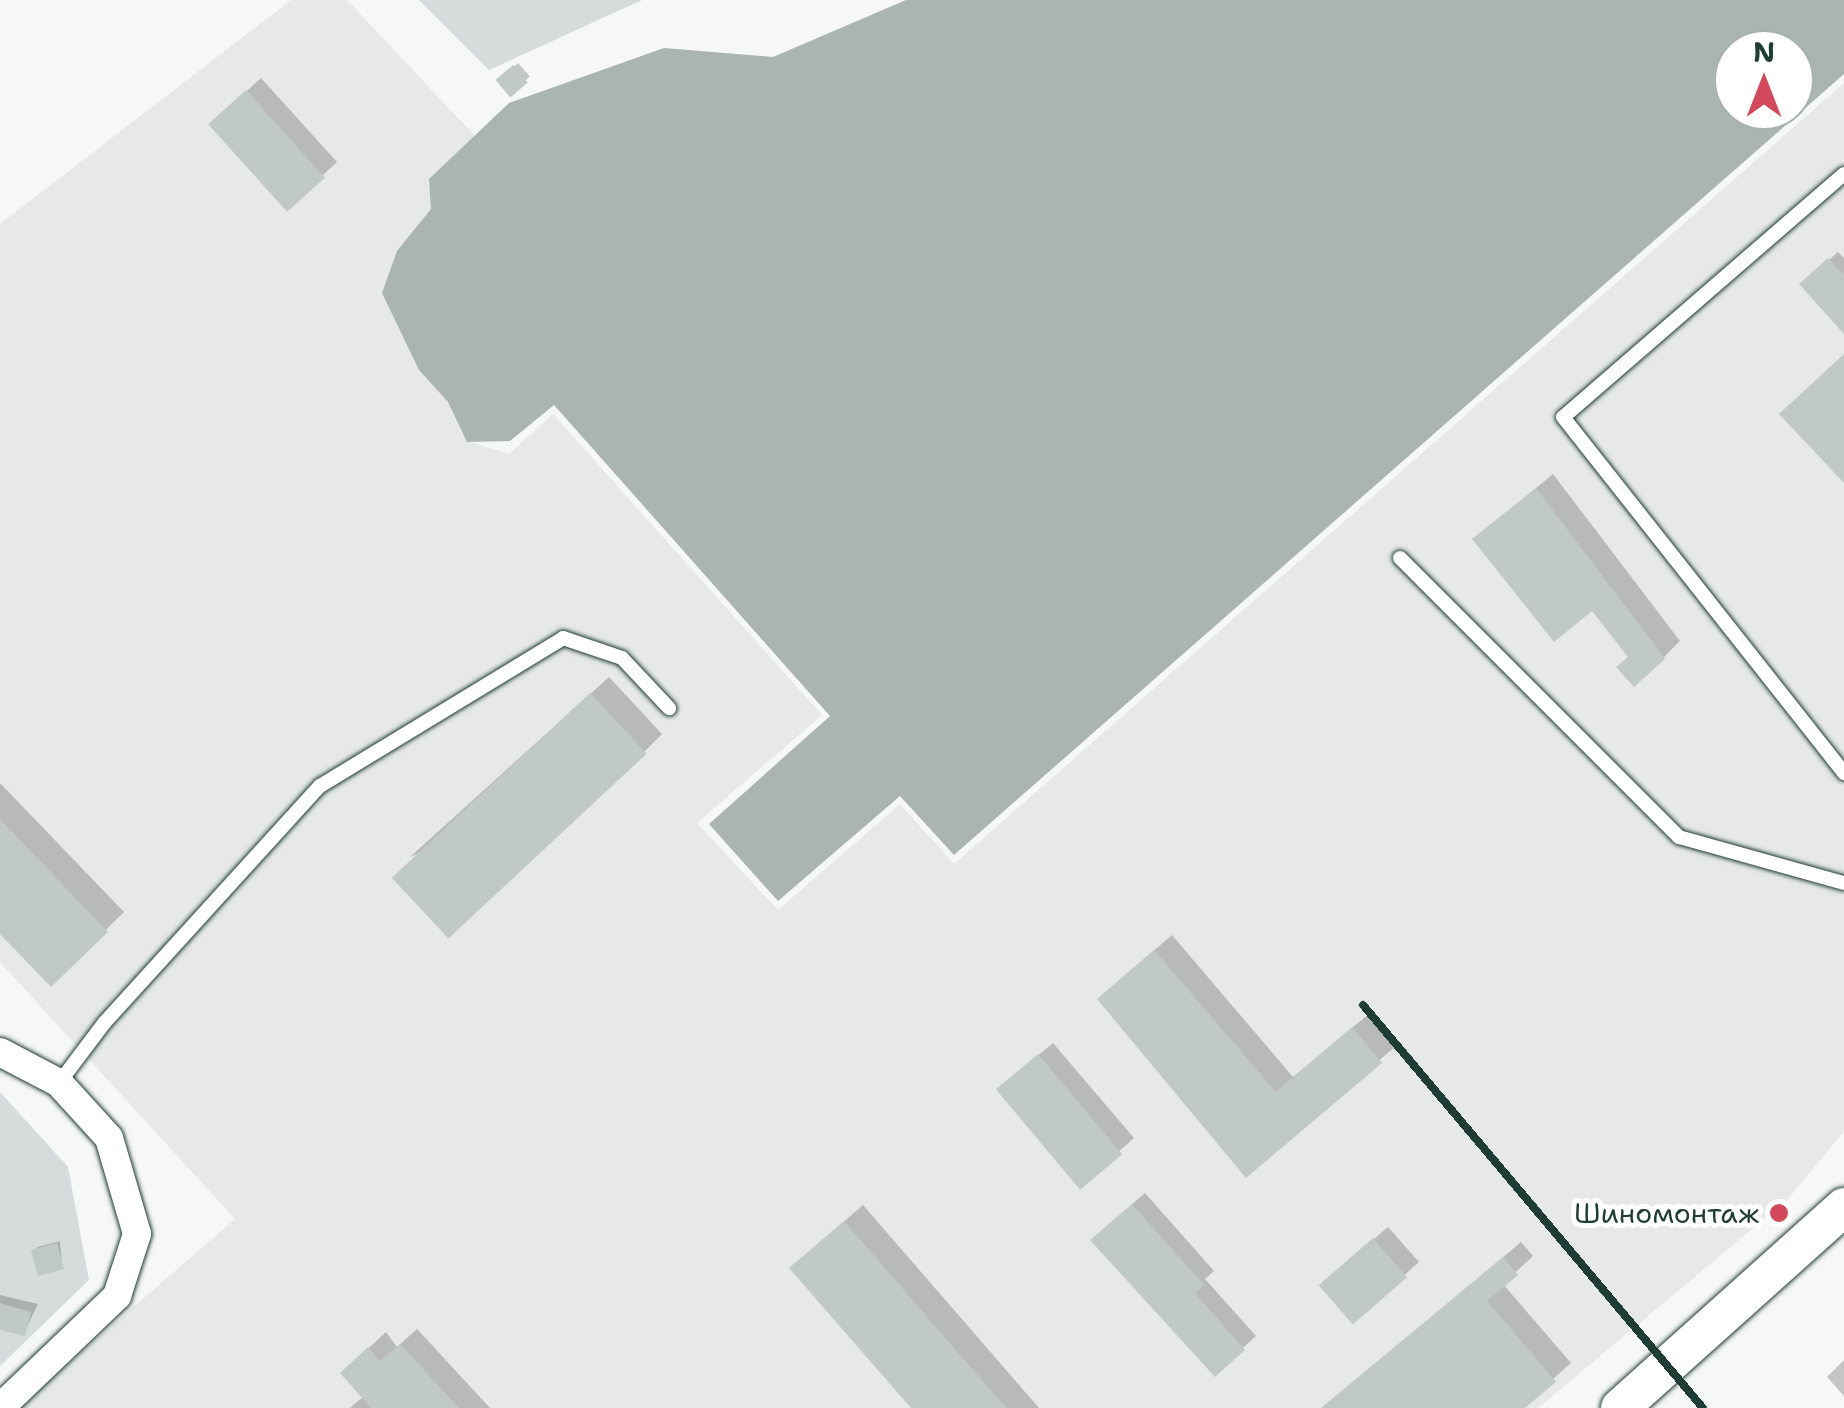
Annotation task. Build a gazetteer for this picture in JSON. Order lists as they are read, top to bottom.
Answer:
{
  "places": ["Шиномонтаж"],
  "north": "top"
}
